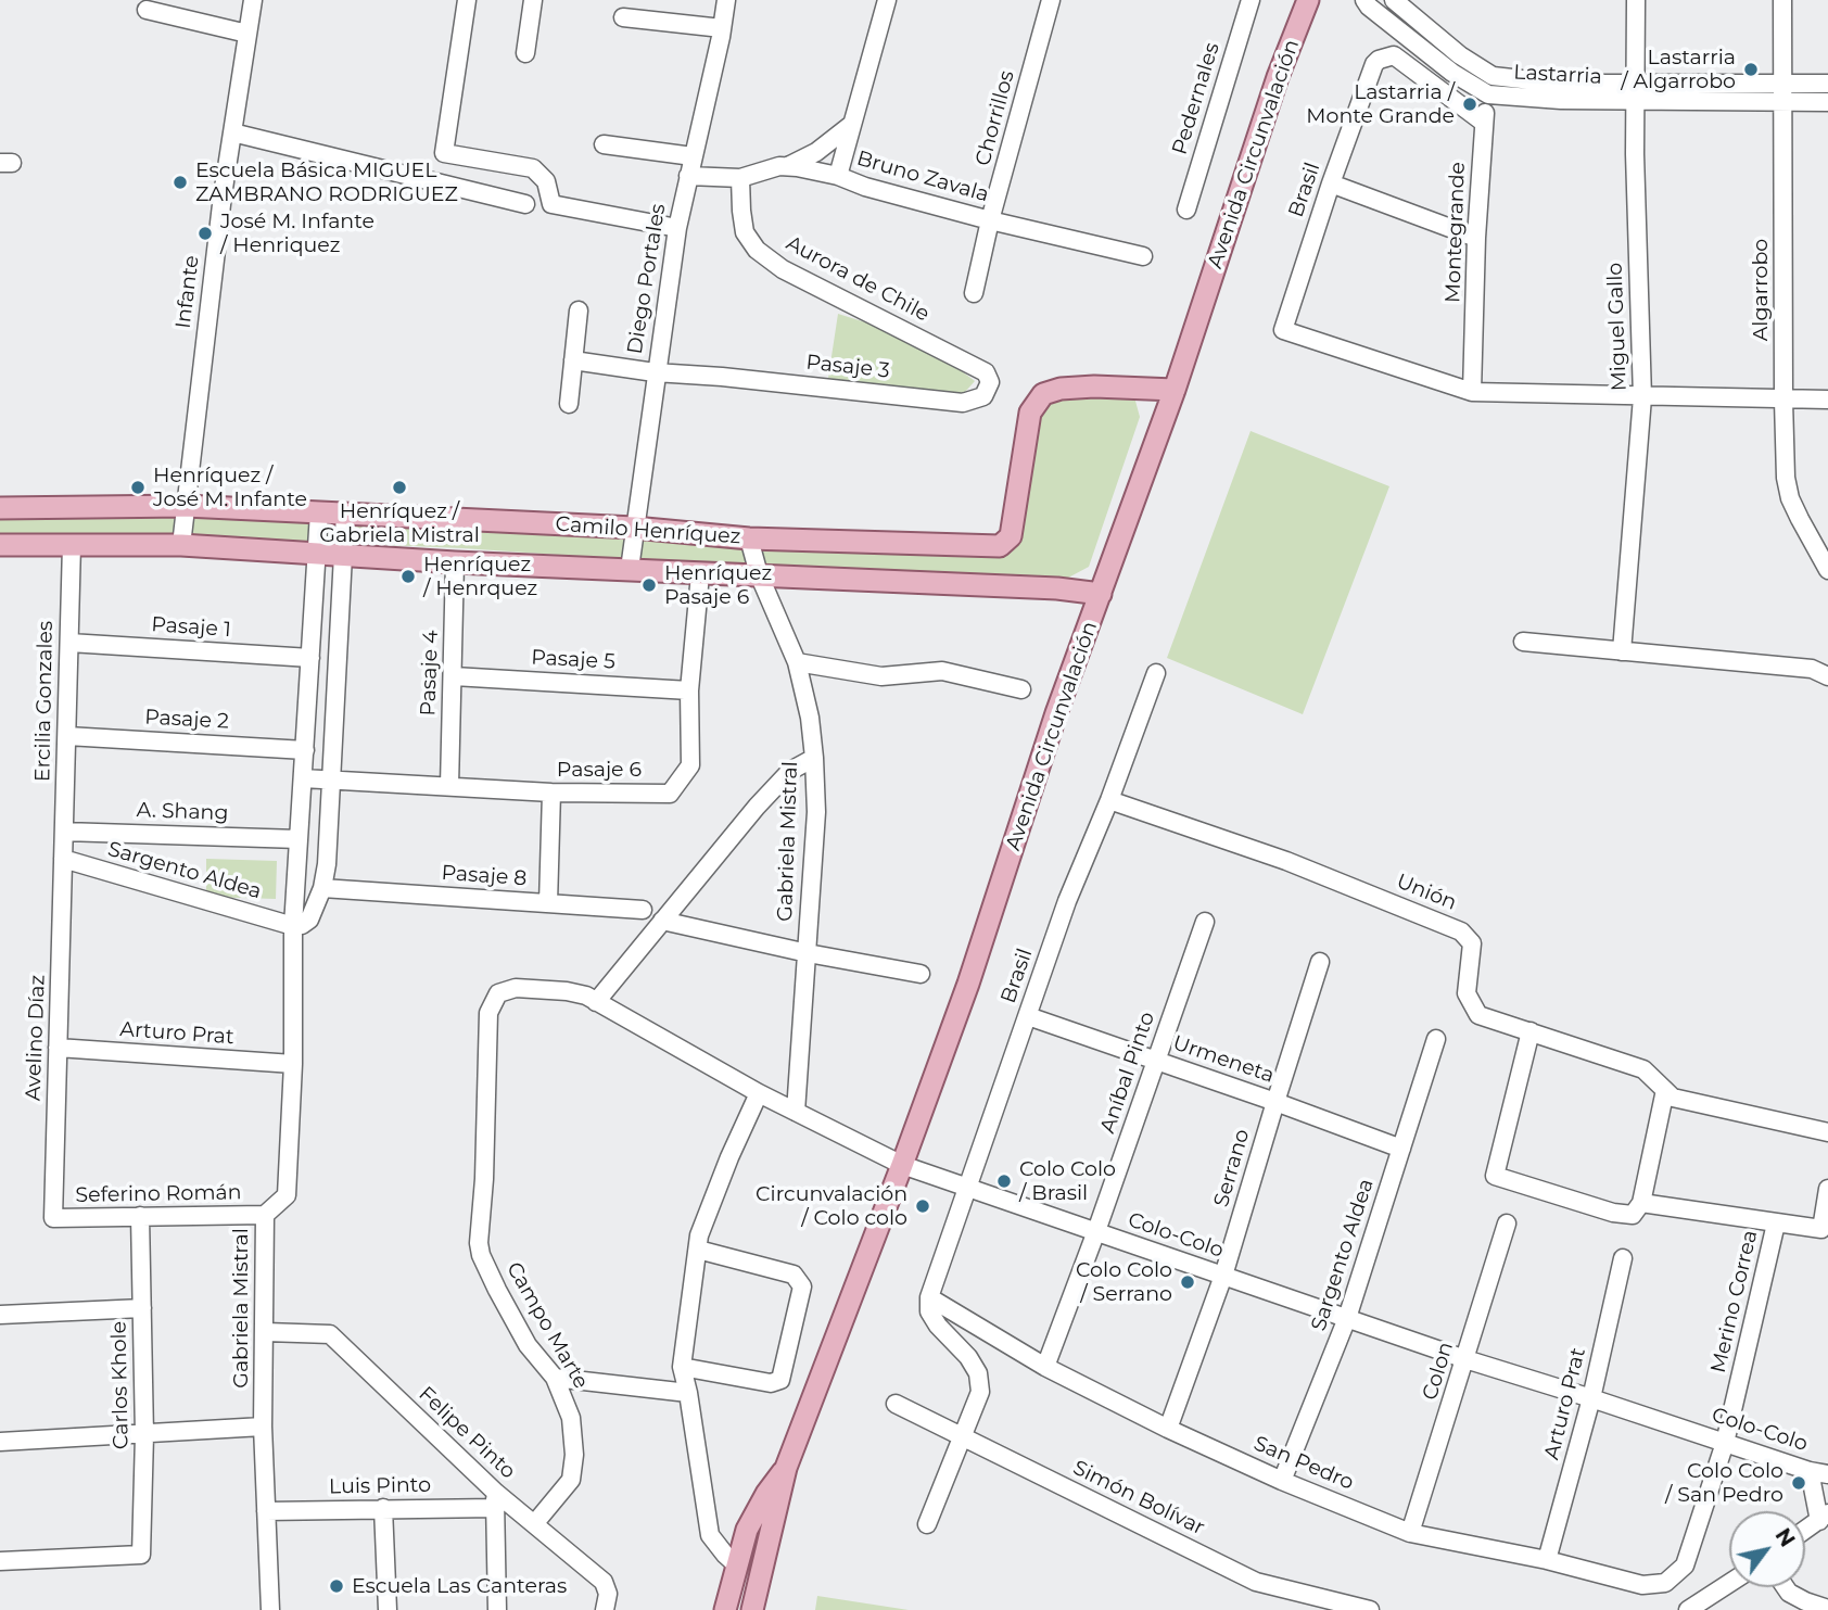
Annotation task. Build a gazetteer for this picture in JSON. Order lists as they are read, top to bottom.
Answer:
{
  "streets": {
    "main road": ["Avenida Circunvalación", "Camilo Henríquez"],
    "street": [
      "Lastarria",
      "Pedernales",
      "Chorrillos",
      "Bruno Zavala",
      "Brasil",
      "Montegrande",
      "Diego Portales",
      "Aurora de Chile",
      "Algarrobo",
      "Infante",
      "Miguel Gallo",
      "Pasaje 3",
      "Pasaje 1",
      "Pasaje 5",
      "Pasaje 4",
      "Ercilia Gonzales",
      "Pasaje 2",
      "Pasaje 6",
      "A. Shang",
      "Gabriela Mistral",
      "Sargento Aldea",
      "Pasaje 8",
      "Unión",
      "Arturo Prat",
      "Avelino Díaz",
      "Urmeneta",
      "Aníbal Pinto",
      "Serrano",
      "Seferino Román",
      "Colo-Colo",
      "Merino Correa",
      "Campo Marte",
      "Colon",
      "Carlos Khole",
      "Felipe Pinto",
      "San Pedro",
      "Luis Pinto",
      "Simón Bolívar"
    ]
  },
  "crossings": [
    ["Lastarria", "Montegrande"],
    ["Lastarria", "Algarrobo"],
    ["Lastarria", "Miguel Gallo"],
    ["Chorrillos", "Bruno Zavala"],
    ["Avenida Circunvalación", "Camilo Henríquez"],
    ["Avenida Circunvalación", "Colo-Colo"],
    ["Bruno Zavala", "Diego Portales"],
    ["Bruno Zavala", "Aurora de Chile"],
    ["Brasil", "Montegrande"],
    ["Brasil", "Unión"],
    ["Brasil", "Urmeneta"],
    ["Brasil", "Colo-Colo"],
    ["Brasil", "San Pedro"],
    ["Diego Portales", "Pasaje 3"],
    ["Diego Portales", "Camilo Henríquez"],
    ["Aurora de Chile", "Pasaje 3"],
    ["Infante", "Camilo Henríquez"],
    ["Camilo Henríquez", "Pasaje 4"],
    ["Camilo Henríquez", "Ercilia Gonzales"],
    ["Camilo Henríquez", "Pasaje 6"],
    ["Camilo Henríquez", "Gabriela Mistral"],
    ["Pasaje 1", "Ercilia Gonzales"],
    ["Pasaje 1", "Gabriela Mistral"],
    ["Pasaje 5", "Pasaje 4"],
    ["Pasaje 5", "Pasaje 6"],
    ["Pasaje 4", "Pasaje 6"],
    ["Ercilia Gonzales", "Pasaje 2"],
    ["Ercilia Gonzales", "A. Shang"],
    ["Ercilia Gonzales", "Sargento Aldea"],
    ["Ercilia Gonzales", "Avelino Díaz"],
    ["Pasaje 2", "Gabriela Mistral"],
    ["Pasaje 6", "Gabriela Mistral"],
    ["A. Shang", "Gabriela Mistral"],
    ["Gabriela Mistral", "Sargento Aldea"],
    ["Gabriela Mistral", "Arturo Prat"],
    ["Gabriela Mistral", "Seferino Román"],
    ["Gabriela Mistral", "Colo-Colo"],
    ["Gabriela Mistral", "Felipe Pinto"],
    ["Gabriela Mistral", "Luis Pinto"],
    ["Sargento Aldea", "Avelino Díaz"],
    ["Sargento Aldea", "Urmeneta"],
    ["Sargento Aldea", "Colo-Colo"],
    ["Sargento Aldea", "San Pedro"],
    ["Arturo Prat", "Avelino Díaz"],
    ["Arturo Prat", "Colo-Colo"],
    ["Arturo Prat", "San Pedro"],
    ["Avelino Díaz", "Seferino Román"],
    ["Urmeneta", "Aníbal Pinto"],
    ["Urmeneta", "Serrano"],
    ["Aníbal Pinto", "Colo-Colo"],
    ["Aníbal Pinto", "San Pedro"],
    ["Serrano", "Colo-Colo"],
    ["Serrano", "San Pedro"],
    ["Seferino Román", "Carlos Khole"],
    ["Colo-Colo", "Merino Correa"],
    ["Colo-Colo", "Campo Marte"],
    ["Colo-Colo", "Colon"],
    ["Merino Correa", "San Pedro"],
    ["Campo Marte", "Felipe Pinto"],
    ["Colon", "San Pedro"],
    ["Felipe Pinto", "Luis Pinto"]
  ],
  "places": [
    "Lastarria / Algarrobo",
    "Lastarria / Monte Grande",
    "Escuela Básica MIGUEL ZAMBRANO RODRIGUEZ",
    "José M. Infante / Henriquez",
    "Henríquez / José M. Infante",
    "Henríquez / Gabriela Mistral",
    "Henríquez / Henrquez",
    "Henríquez Pasaje 6",
    "Colo Colo / Brasil",
    "Circunvalación / Colo colo",
    "Colo Colo / Serrano",
    "Colo Colo / San Pedro",
    "Escuela Las Canteras"
  ],
  "north": "top right"
}
